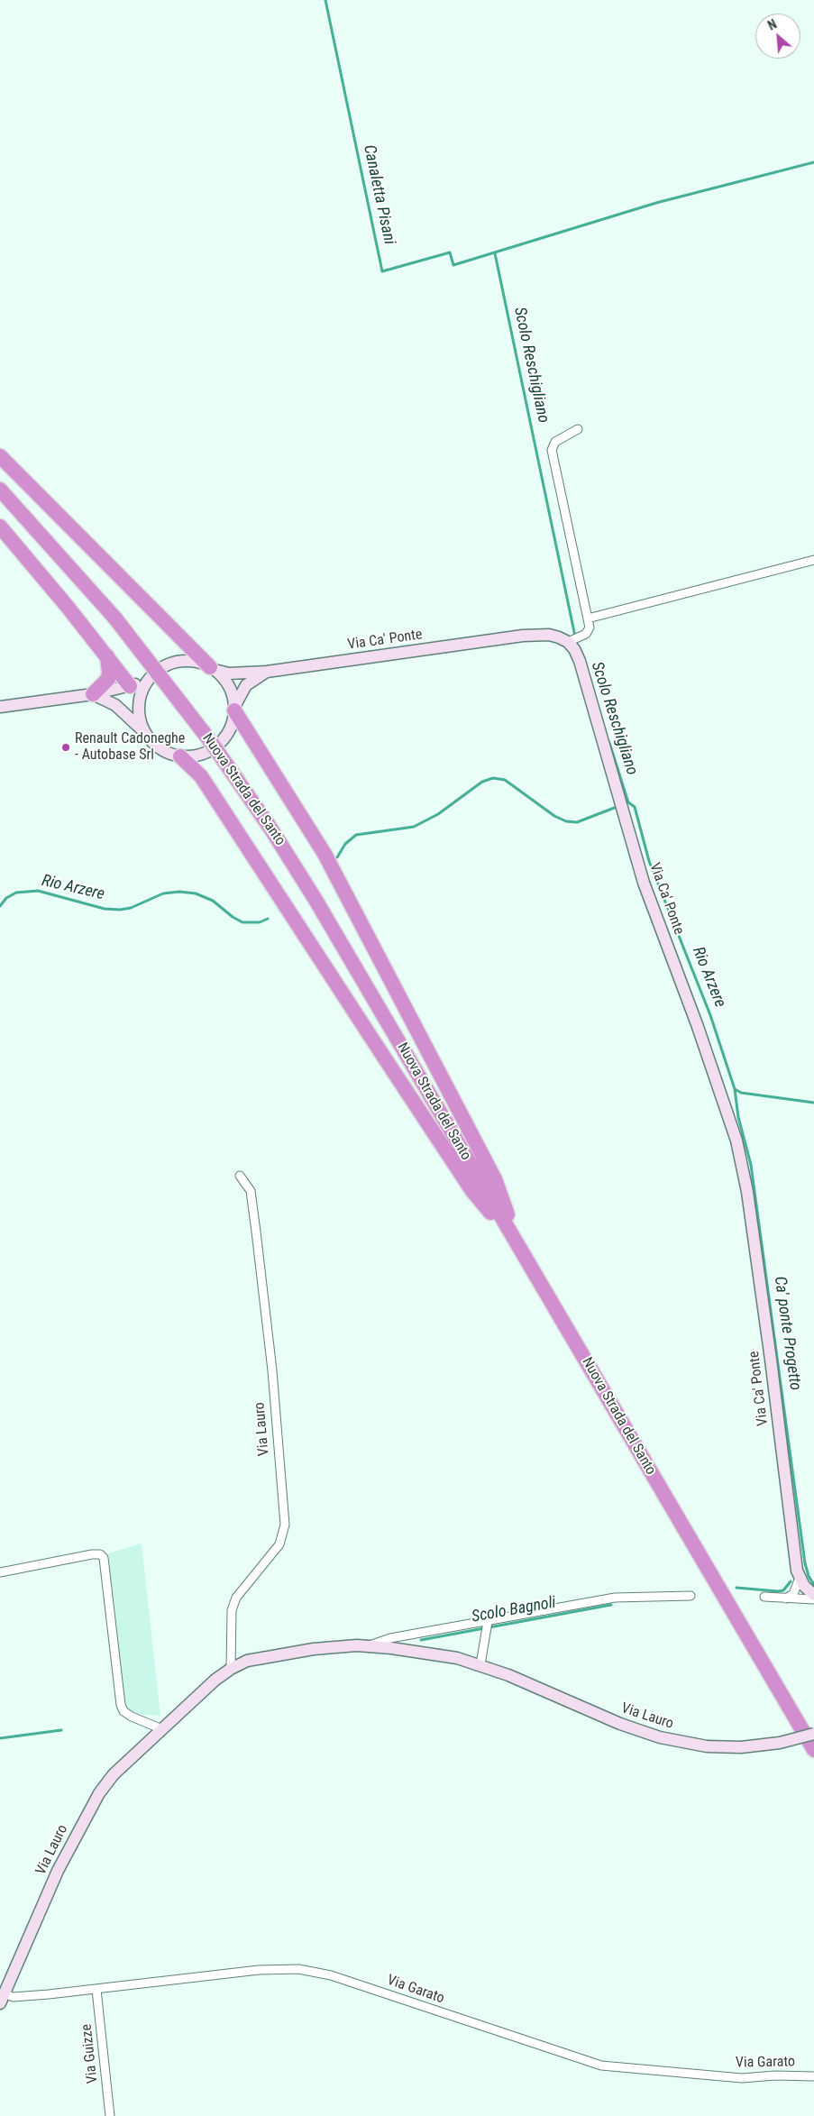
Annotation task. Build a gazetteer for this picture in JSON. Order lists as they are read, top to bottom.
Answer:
{
  "streets": {
    "highway": ["Nuova Strada del Santo"],
    "street": [
      "Via Ca' Ponte",
      "Via Lauro",
      "Via Garato",
      "Via Guizze"
    ]
  },
  "crossings": [
    ["Via Lauro", "Via Garato"],
    ["Via Garato", "Via Guizze"]
  ],
  "water": [
    "Canaletta Pisani",
    "Scolo Reschigliano",
    "Rio Arzere",
    "Ca' ponte Progetto",
    "Scolo Bagnoli"
  ],
  "places": ["Renault Cadoneghe - Autobase Srl"],
  "north": "top left"
}
